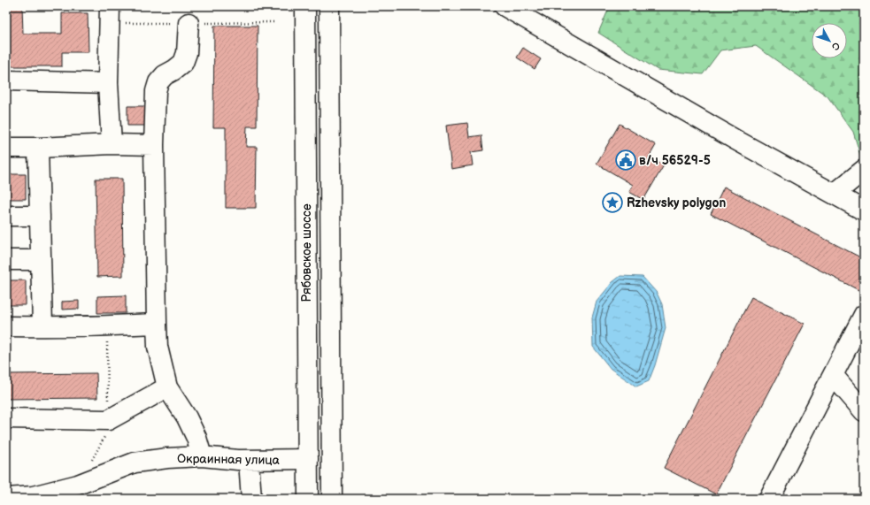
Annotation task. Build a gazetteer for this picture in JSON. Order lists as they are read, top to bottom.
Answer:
{
  "streets": {
    "main road": ["Рябовское шоссе", "Окраинная улица"]
  },
  "crossings": [
    ["Рябовское шоссе", "Окраинная улица"]
  ],
  "places": {
    "public building": ["в/ч 56529-5"],
    "place": ["Rzhevsky polygon"]
  },
  "north": "bottom right"
}
